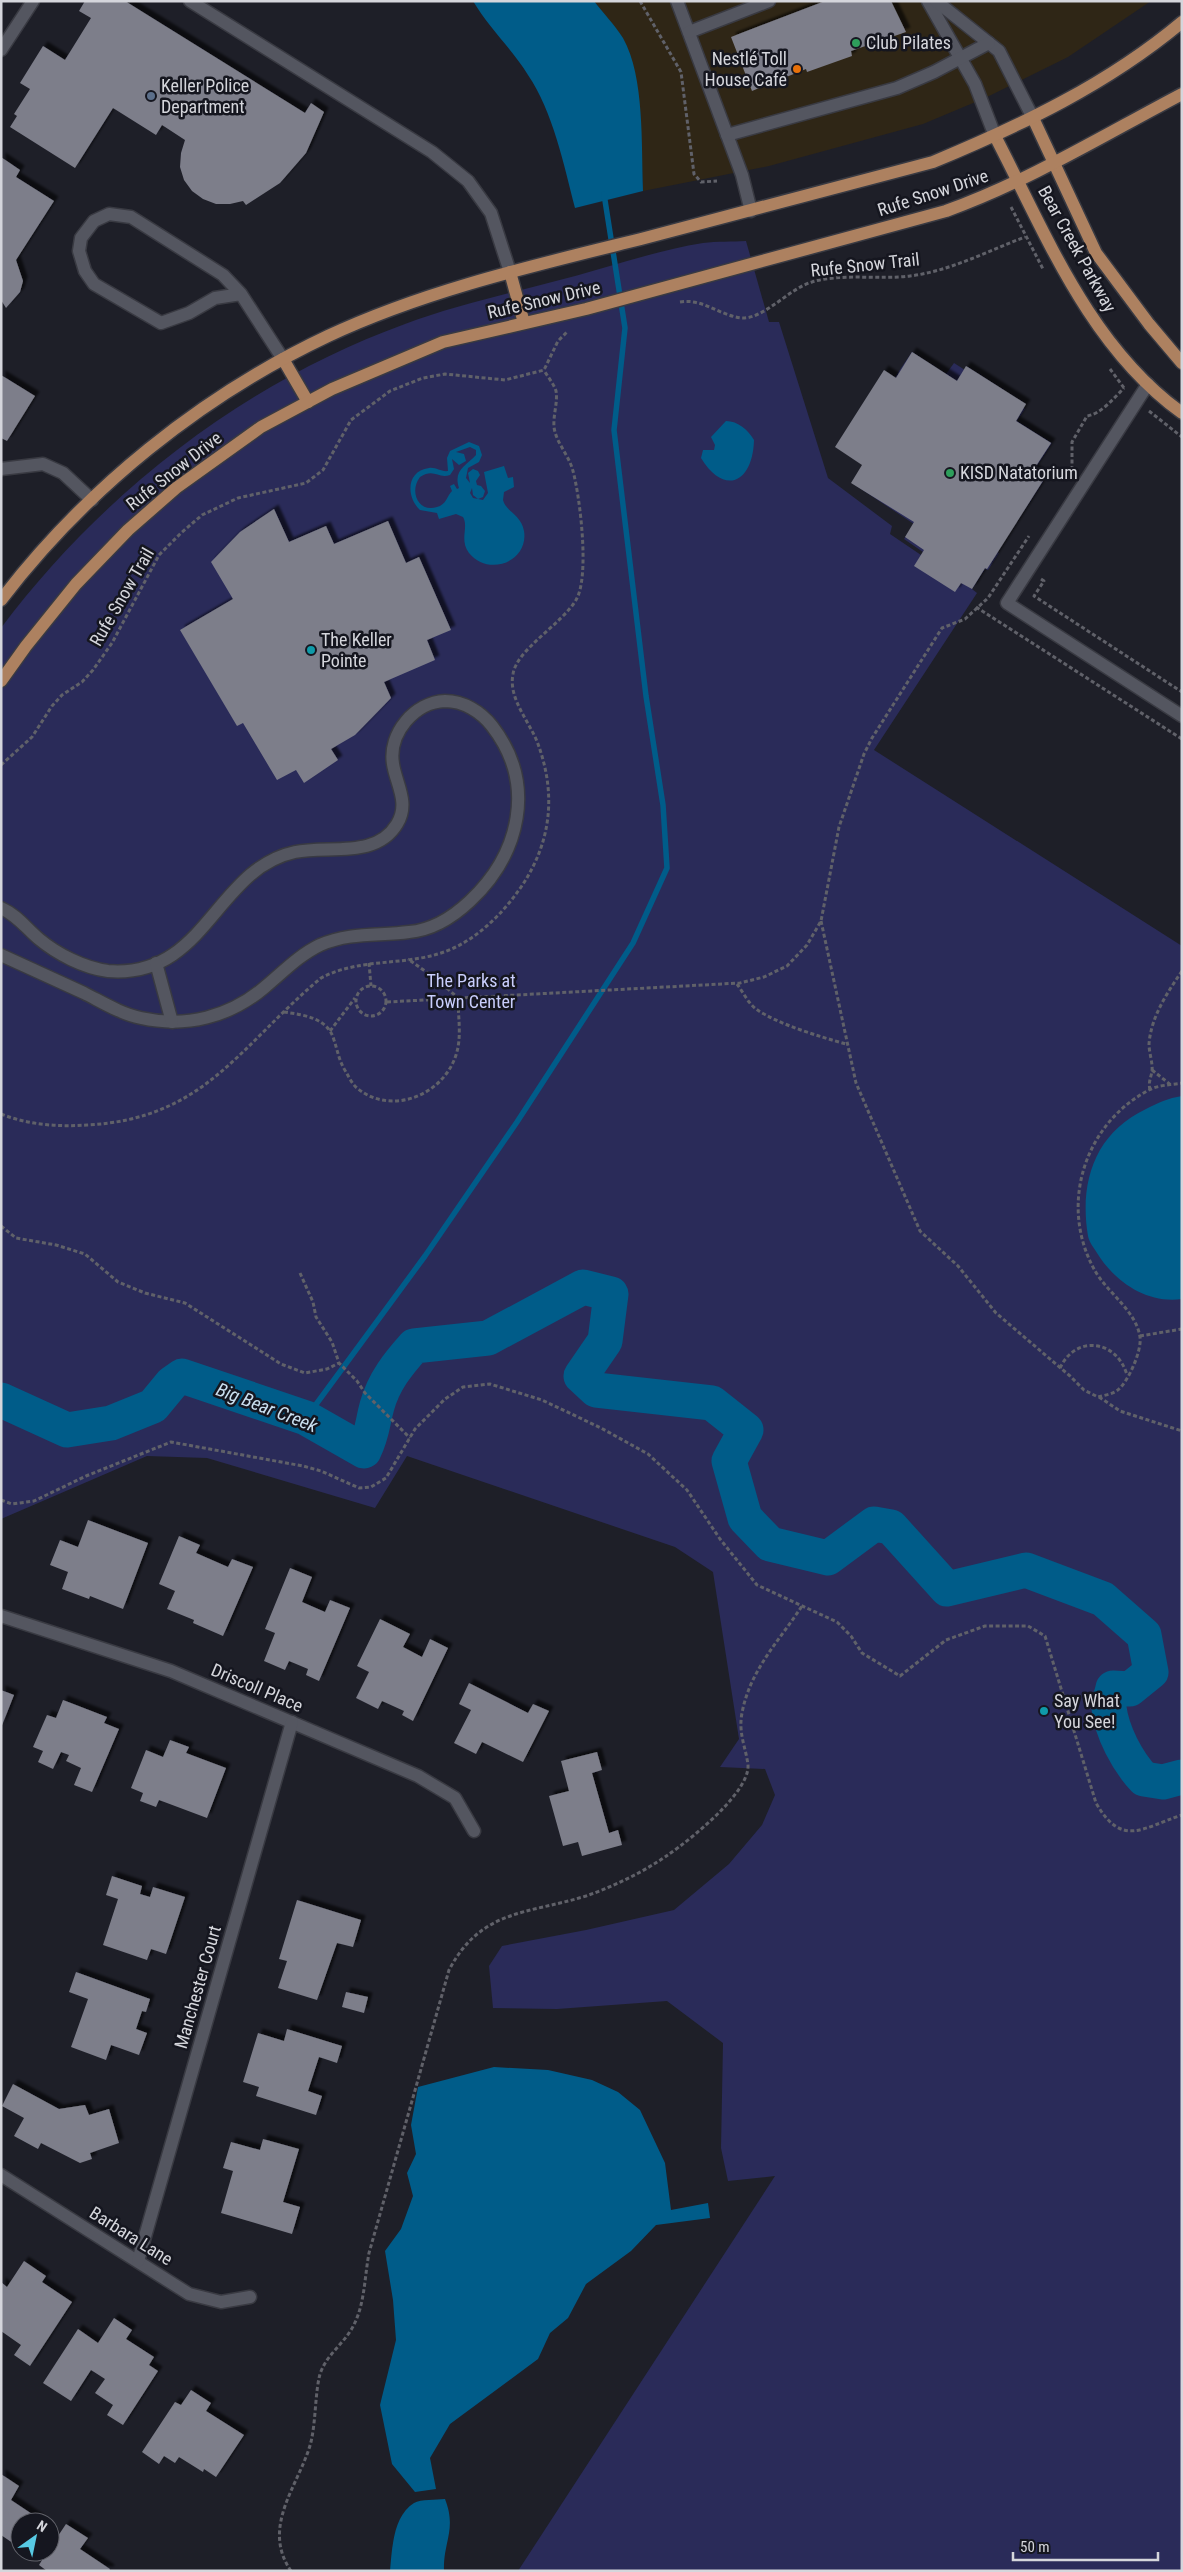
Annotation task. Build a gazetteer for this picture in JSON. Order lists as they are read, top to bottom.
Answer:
{
  "streets": {
    "main road": ["Rufe Snow Drive", "Bear Creek Parkway"],
    "street": ["Driscoll Place", "Manchester Court", "Barbara Lane"],
    "path": ["Rufe Snow Trail"]
  },
  "crossings": [
    ["Rufe Snow Drive", "Bear Creek Parkway"],
    ["Driscoll Place", "Manchester Court"],
    ["Manchester Court", "Barbara Lane"]
  ],
  "water": ["Big Bear Creek"],
  "parks": ["The Parks at Town Center"],
  "places": [
    "Club Pilates",
    "Nestlé Toll House Café",
    "Keller Police Department",
    "KISD Natatorium",
    "The Keller Pointe",
    "Say What You See!"
  ],
  "scale_bar": "50 m",
  "north": "top right"
}
